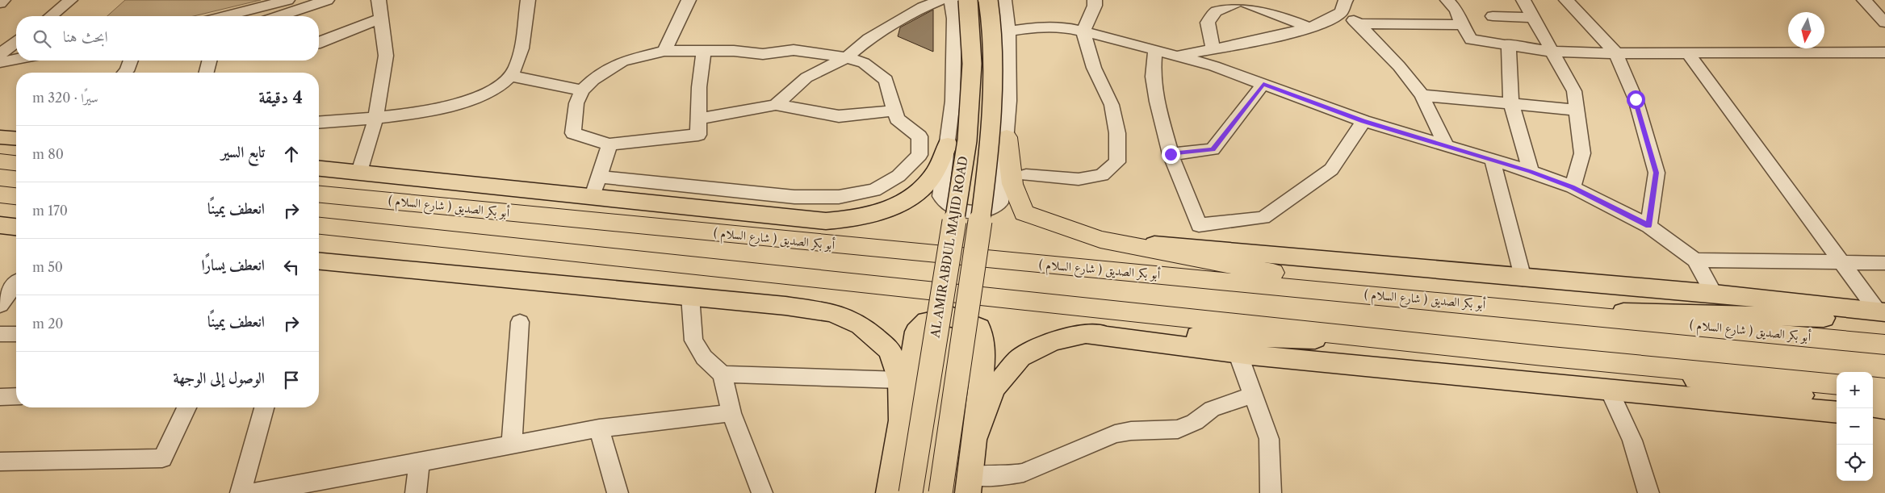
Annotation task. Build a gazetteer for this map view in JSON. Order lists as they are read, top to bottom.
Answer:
{
  "streets": {
    "highway": ["( شارع السلام ) أبو بكر الصديق"],
    "main road": ["AL AMIR ABDUL MAJID ROAD"]
  },
  "north": "bottom",
  "page": {
    "search": "ابحث هنا",
    "heading": ["4 دقيقة", "سيرًا · 320 m"],
    "list": [
      ["تابع السير", "80 m"],
      ["انعطف يمينًا", "170 m"],
      ["انعطف يسارًا", "50 m"],
      ["انعطف يمينًا", "20 m"],
      "الوصول إلى الوجهة"
    ],
    "map_buttons": ["+", "−"]
  }
}
